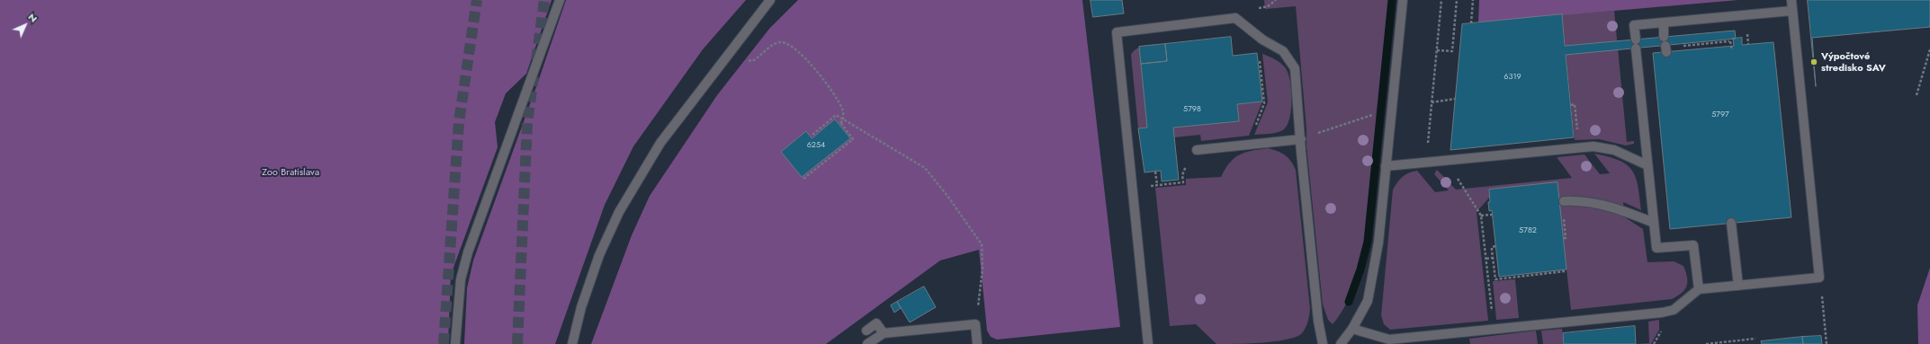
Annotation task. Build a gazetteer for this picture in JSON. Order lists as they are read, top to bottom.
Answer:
{
  "parks": ["Zoo Bratislava"],
  "places": ["Výpočtové stredisko SAV"],
  "house_numbers": [
    "6319",
    "5798",
    "5797",
    "6254",
    "5782"
  ],
  "north": "top right"
}
